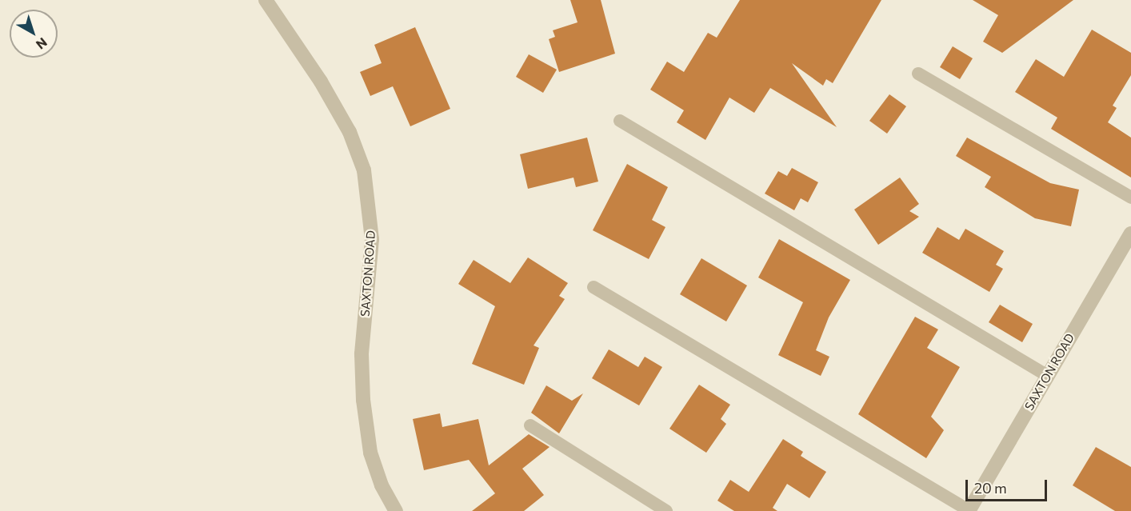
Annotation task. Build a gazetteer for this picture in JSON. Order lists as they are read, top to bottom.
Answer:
{
  "streets": {
    "street": ["SAXTON ROAD"]
  },
  "scale_bar": "20 m",
  "north": "bottom right"
}
